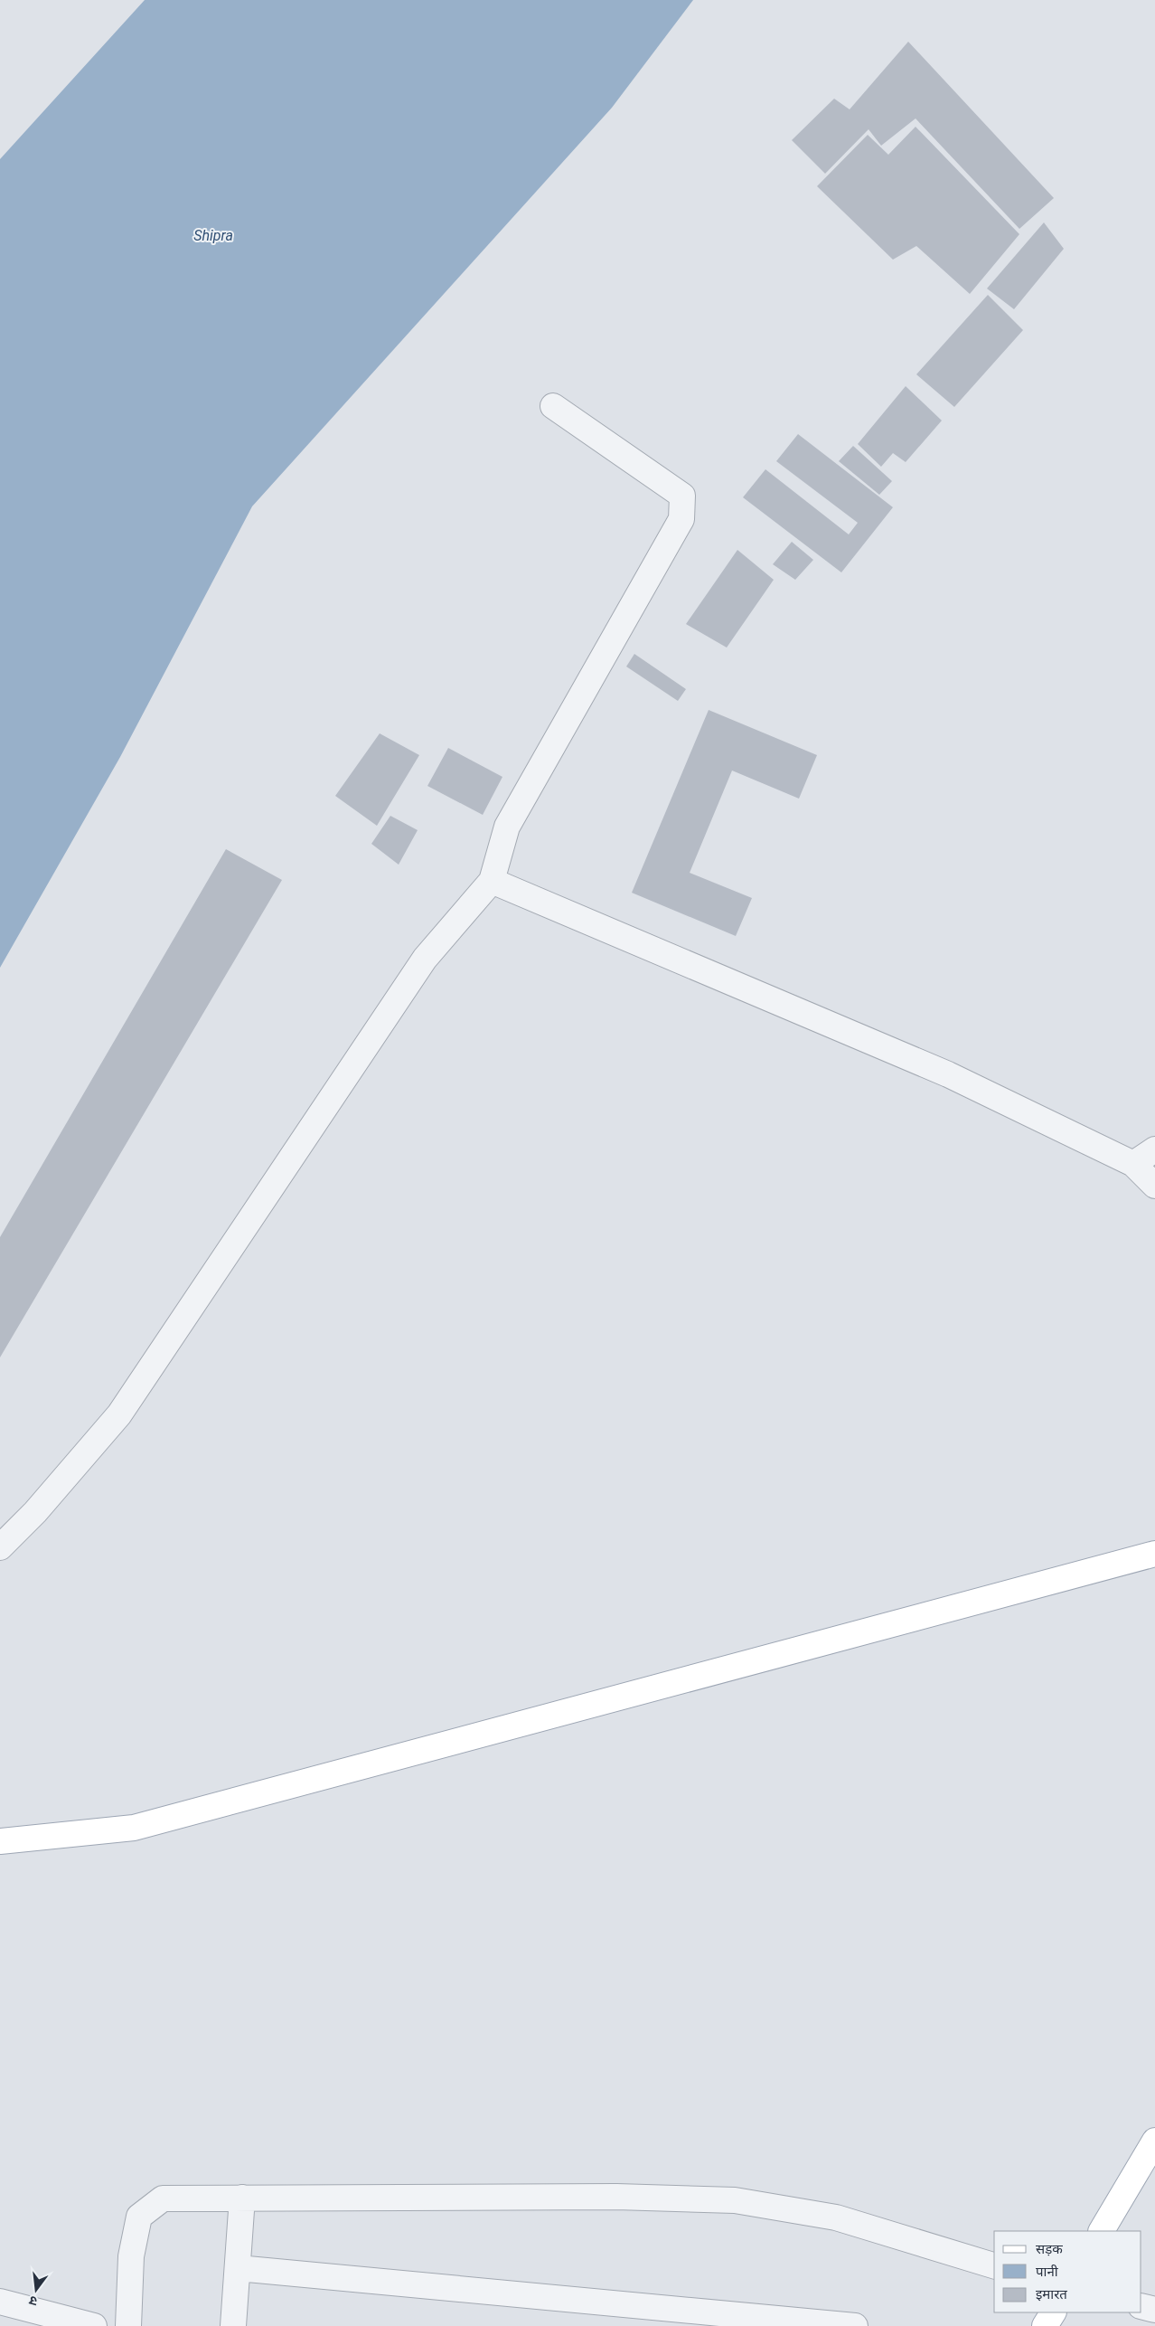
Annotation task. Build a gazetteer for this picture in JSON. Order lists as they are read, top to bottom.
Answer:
{
  "water": ["Shipra"],
  "legend": ["सड़क", "पानी", "इमारत"],
  "north": "bottom"
}
